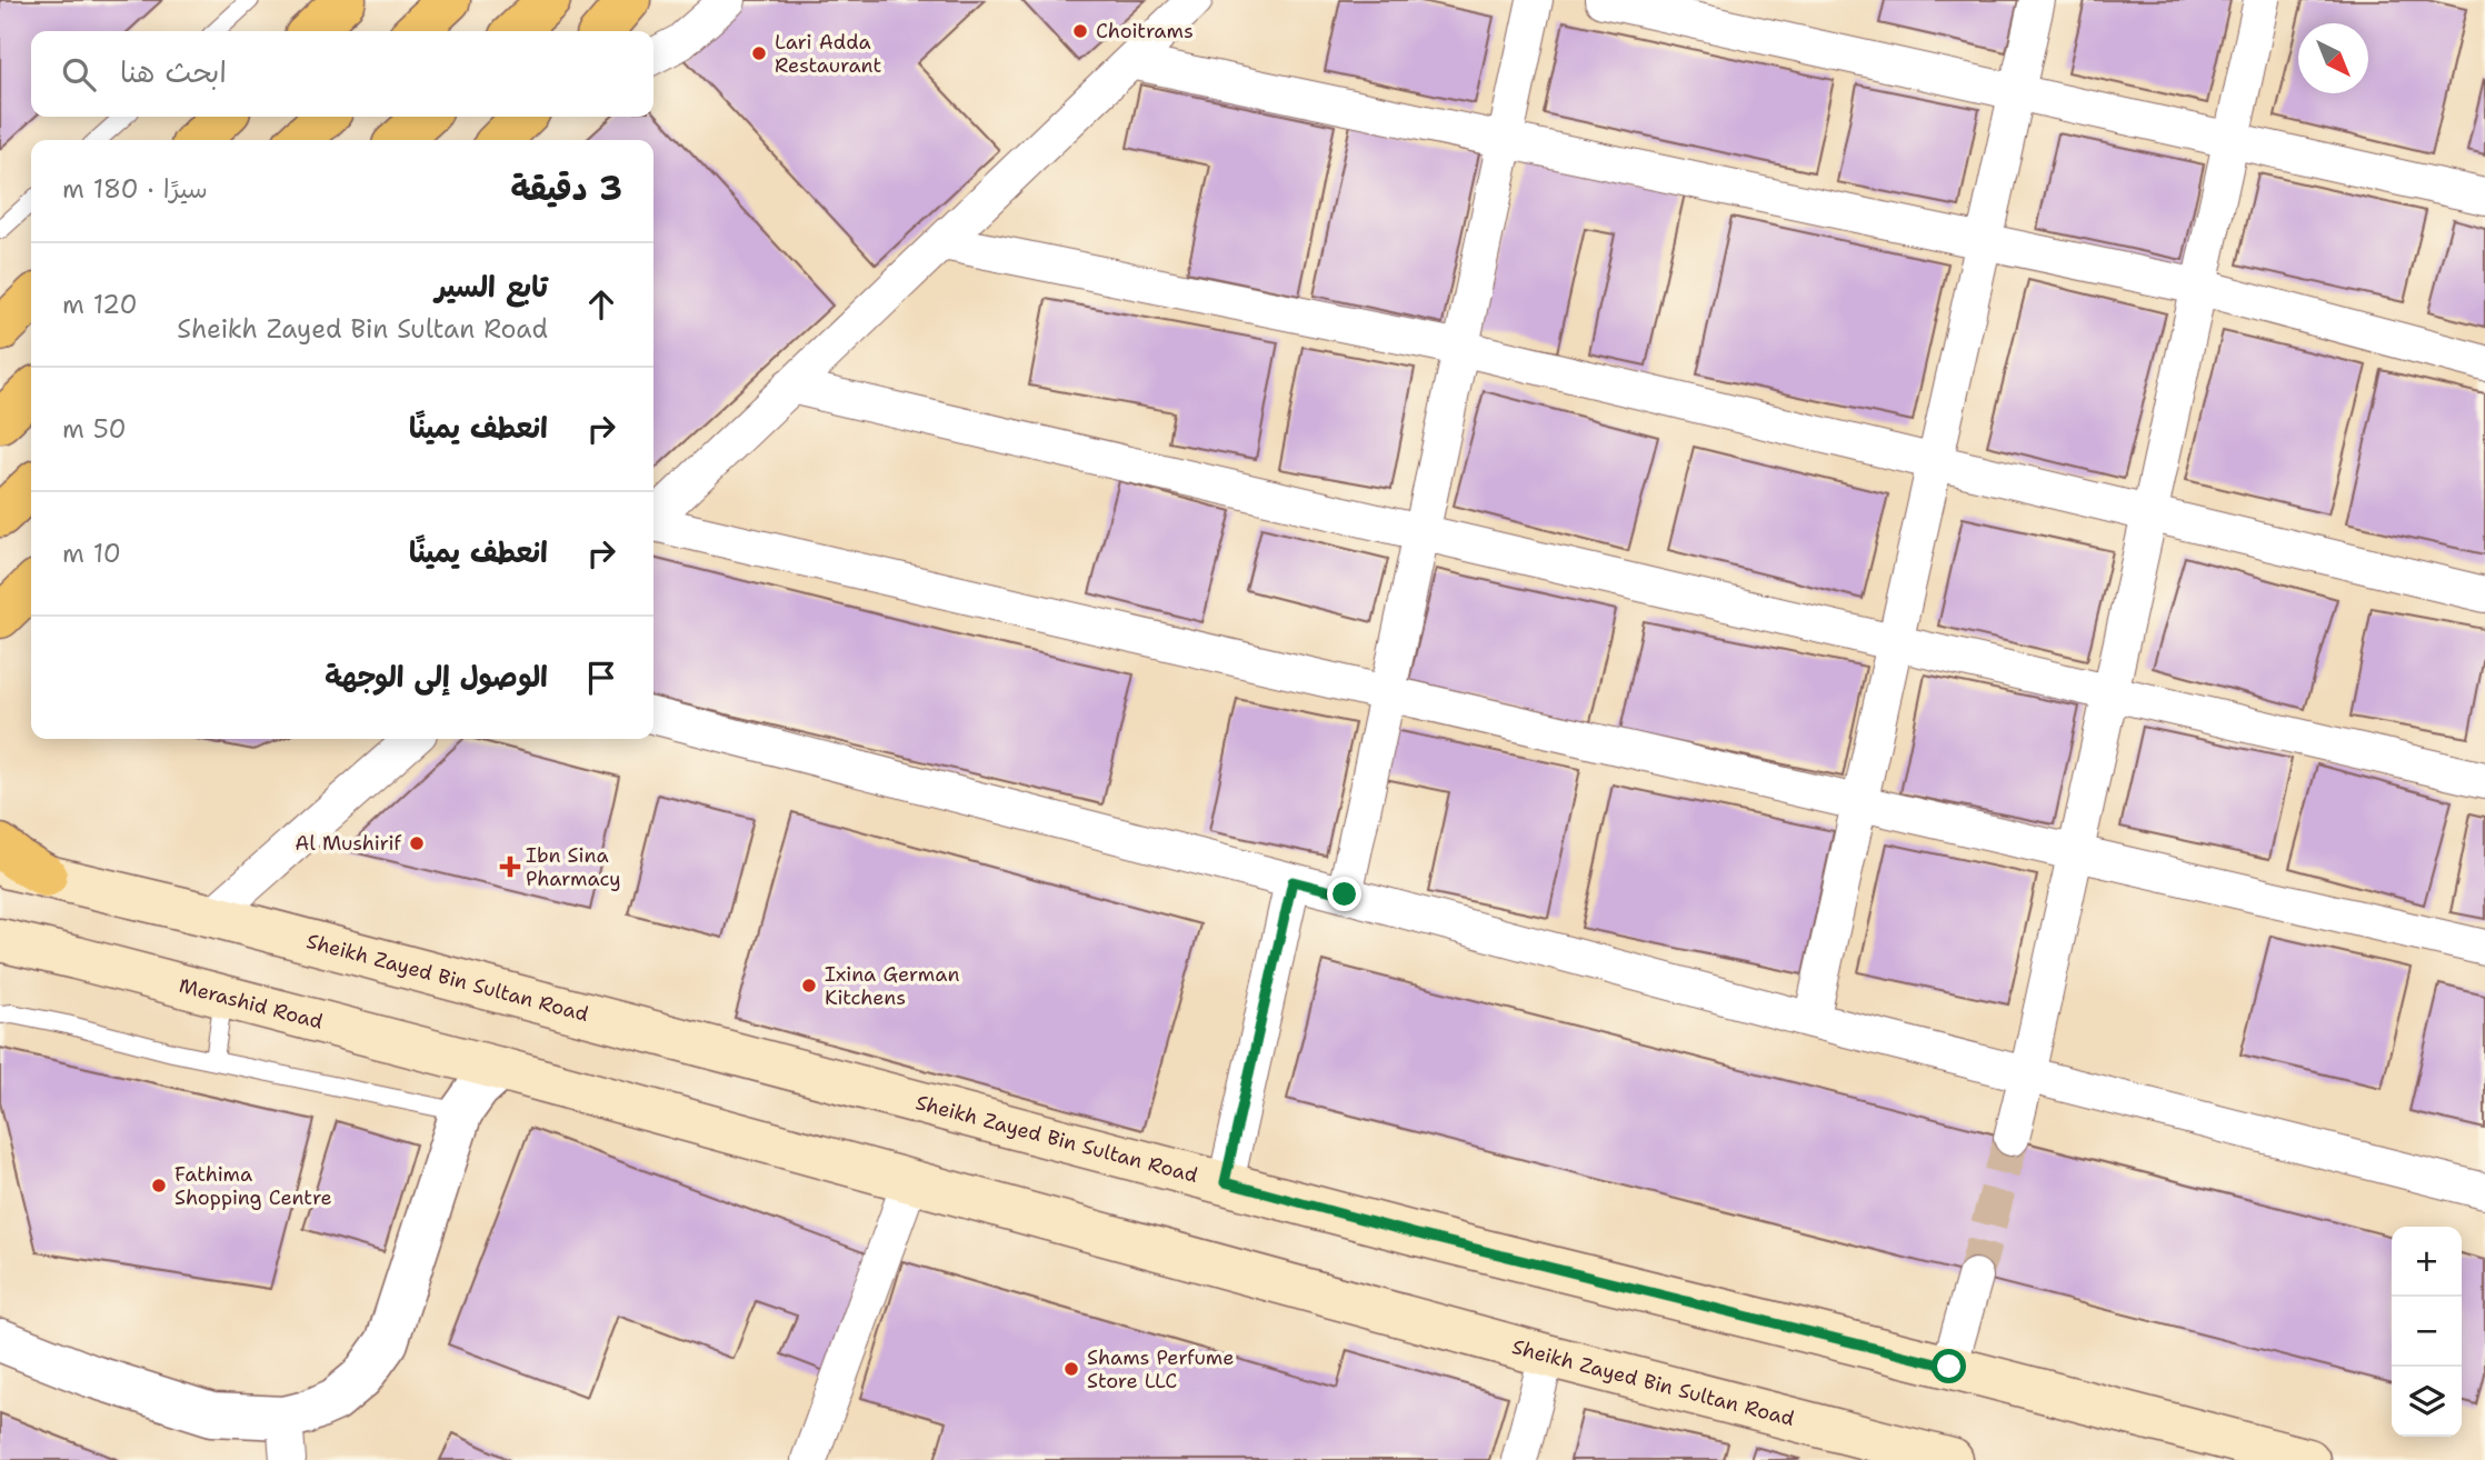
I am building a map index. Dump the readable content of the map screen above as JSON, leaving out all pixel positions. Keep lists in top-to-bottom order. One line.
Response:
{"streets":{"main road":["Sheikh Zayed Bin Sultan Road","Merashid Road"]},"crossings":[["Sheikh Zayed Bin Sultan Road","Merashid Road"]],"places":{"other":["Choitrams","Lari Adda Restaurant","Al Mushirif","Ixina German Kitchens","Fathima Shopping Centre","Shams Perfume Store LLC"],"health":["Ibn Sina Pharmacy"]},"north":"bottom right","page":{"search":"ابحث هنا","heading":["3 دقيقة","سيرًا · 180 m"],"list":[["تابع السير","Sheikh Zayed Bin Sultan Road","120 m"],["انعطف يمينًا","50 m"],["انعطف يمينًا","10 m"],"الوصول إلى الوجهة"],"map_buttons":["+","−"]}}
